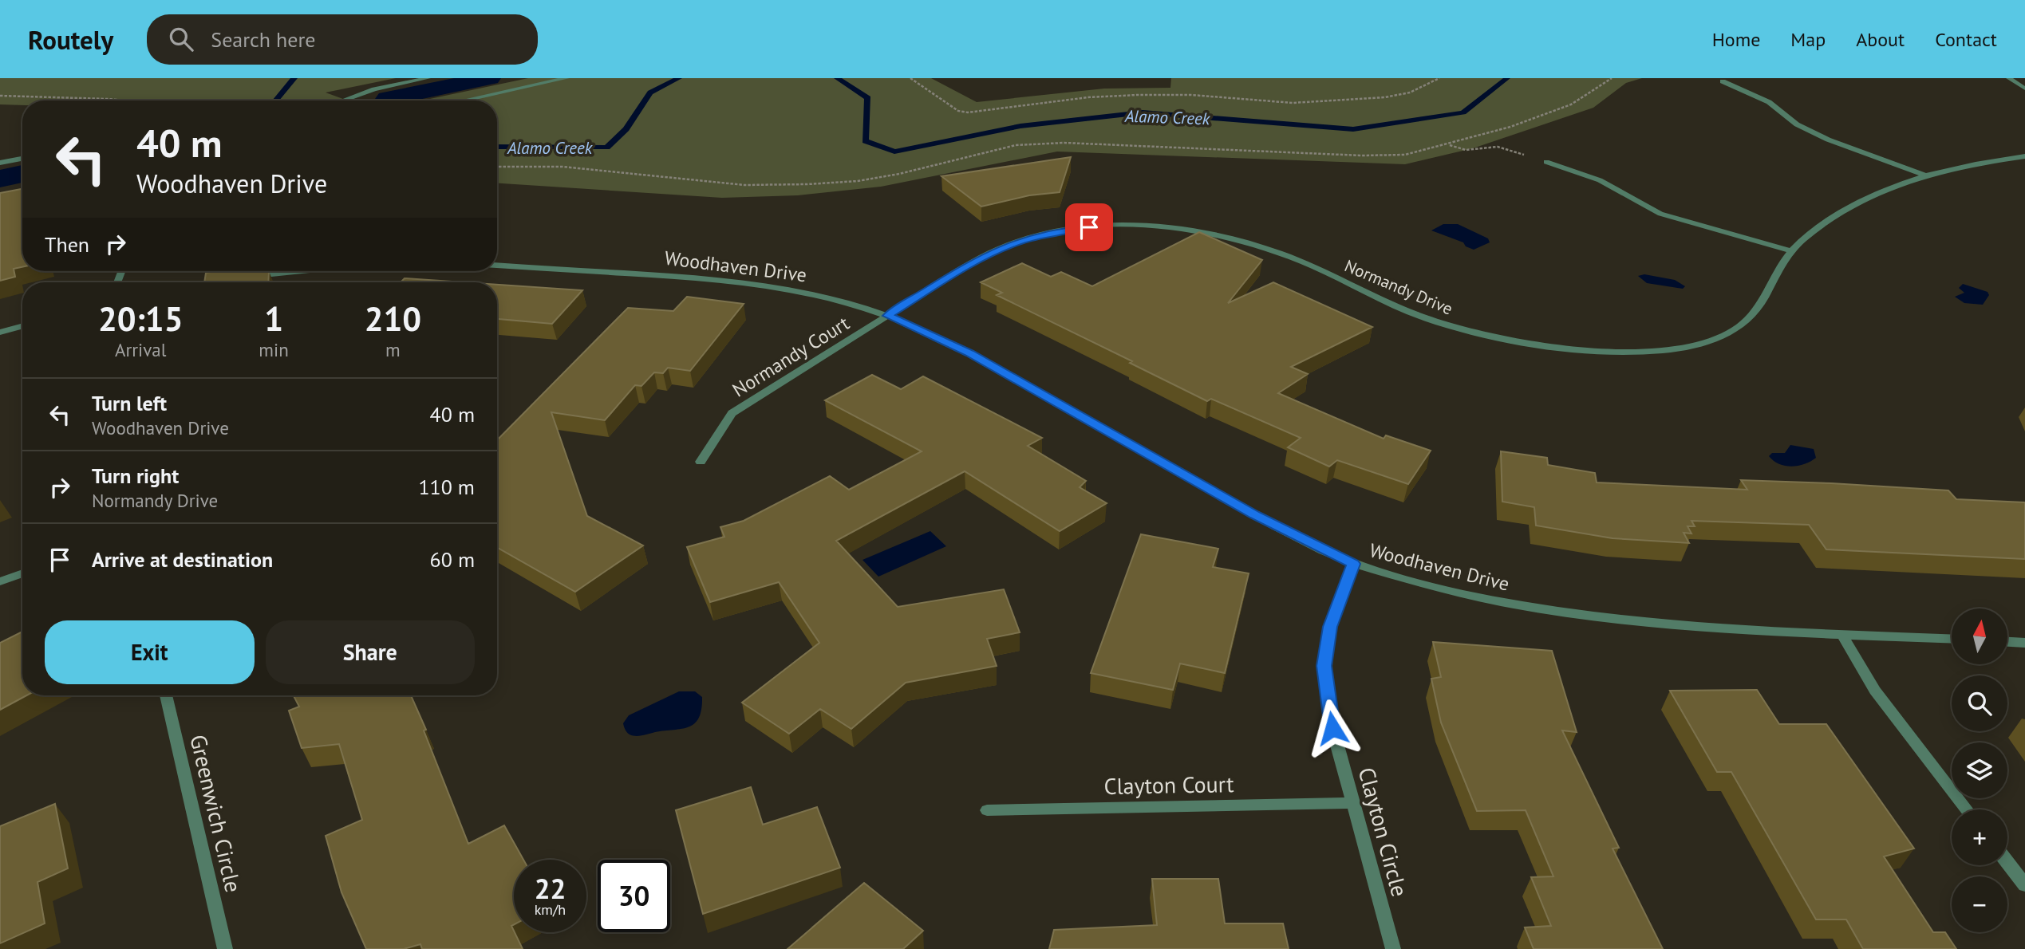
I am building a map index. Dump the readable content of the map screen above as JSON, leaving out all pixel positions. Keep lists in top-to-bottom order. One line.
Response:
{"streets":{"street":["Woodhaven Drive","Normandy Drive","Normandy Court","Clayton Court","Greenwich Circle","Clayton Circle"]},"crossings":[["Woodhaven Drive","Normandy Drive"],["Woodhaven Drive","Normandy Court"],["Woodhaven Drive","Clayton Circle"],["Normandy Drive","Normandy Court"],["Clayton Court","Clayton Circle"]],"water":["Alamo Creek"],"north":"top","page":{"header":"Routely","search":"Search here","nav":["Home","Map","About","Contact"],"turn":["40 m","Woodhaven Drive"],"then":"Then","eta":["20:15","Arrival","1","min","210","m"],"list":[{"name":"Turn left","note":"Woodhaven Drive","value":"40 m"},{"name":"Turn right","note":"Normandy Drive","value":"110 m"},{"name":"Arrive at destination","value":"60 m"}],"map_buttons":["+","−"],"buttons":["Exit","Share"],"speed":"22 km/h","limit":"30"}}
